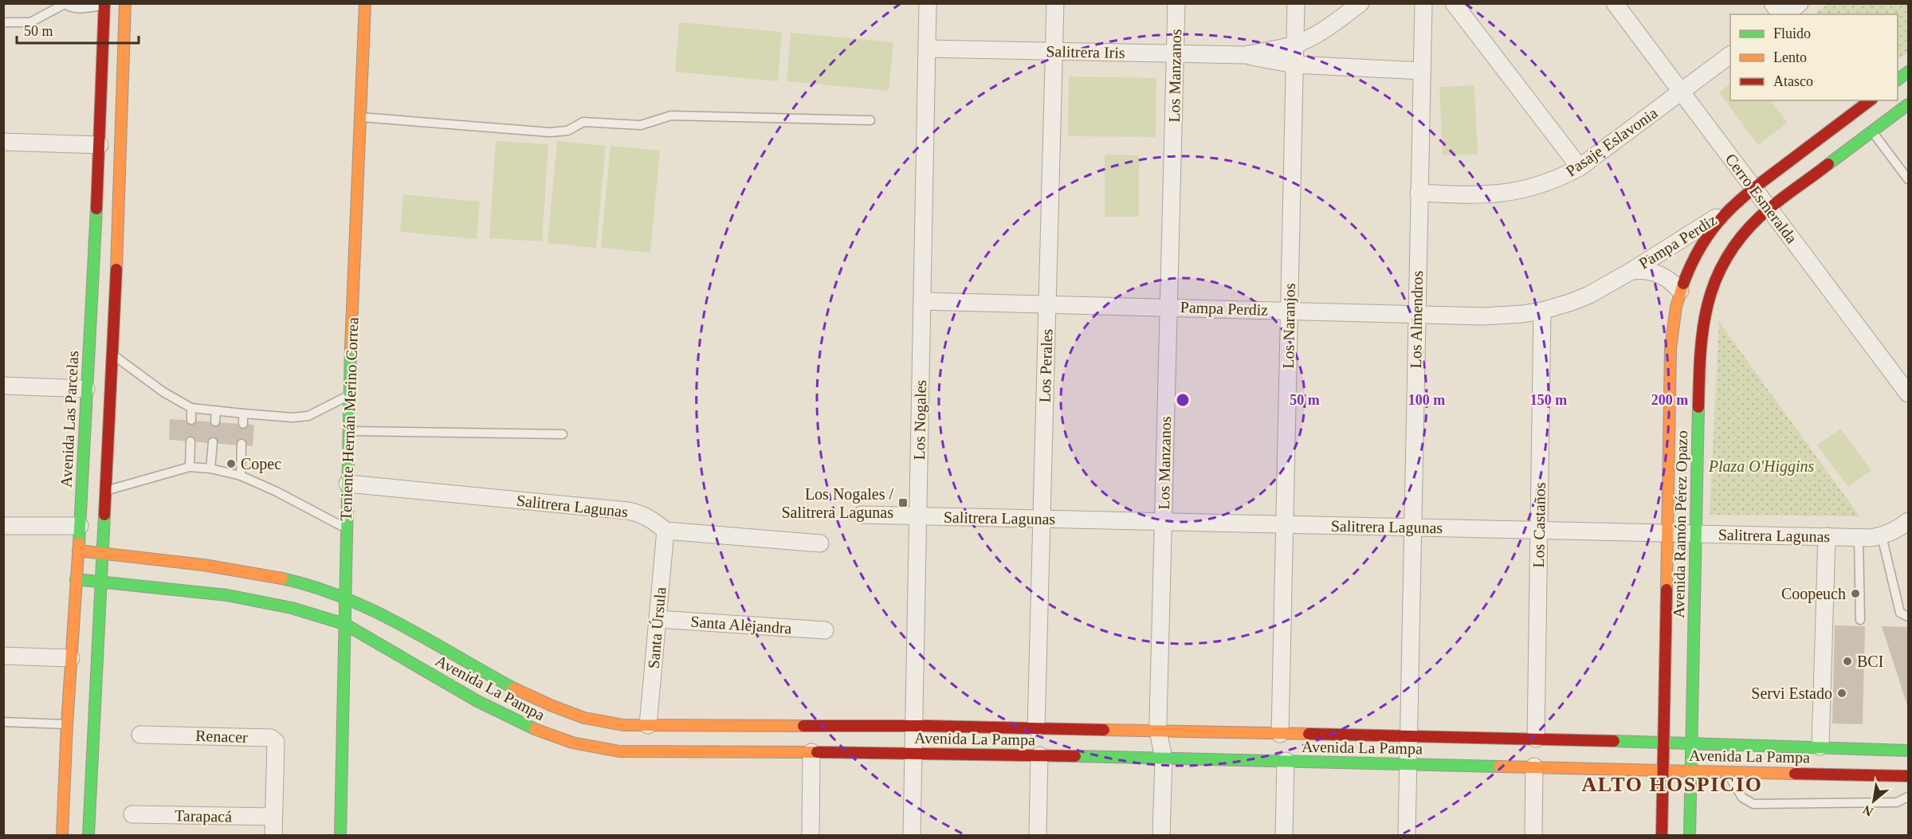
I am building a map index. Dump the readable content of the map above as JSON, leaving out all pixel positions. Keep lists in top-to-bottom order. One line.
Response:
{"streets":{"street":["Salitrera Iris","Los Manzanos","Pasaje Eslavonia","Cerro Esmeralda","Pampa Perdiz","Los Almendros","Los Naranjos","Los Perales","Avenida Las Parcelas","Teniente Hernán Merino Correa","Los Nogales","Salitrera Lagunas","Avenida Ramón Pérez Opazo","Los Castaños","Santa Alejandra","Santa Úrsula","Avenida La Pampa","Renacer","Tarapacá"]},"crossings":[["Salitrera Iris","Los Manzanos"],["Salitrera Iris","Los Almendros"],["Salitrera Iris","Los Naranjos"],["Salitrera Iris","Los Perales"],["Salitrera Iris","Los Nogales"],["Los Manzanos","Pampa Perdiz"],["Los Manzanos","Salitrera Lagunas"],["Los Manzanos","Avenida La Pampa"],["Pasaje Eslavonia","Cerro Esmeralda"],["Pasaje Eslavonia","Los Almendros"],["Cerro Esmeralda","Avenida Ramón Pérez Opazo"],["Pampa Perdiz","Los Almendros"],["Pampa Perdiz","Los Naranjos"],["Pampa Perdiz","Los Perales"],["Pampa Perdiz","Los Nogales"],["Pampa Perdiz","Avenida Ramón Pérez Opazo"],["Pampa Perdiz","Los Castaños"],["Los Almendros","Salitrera Lagunas"],["Los Almendros","Avenida La Pampa"],["Los Naranjos","Salitrera Lagunas"],["Los Naranjos","Avenida La Pampa"],["Los Perales","Salitrera Lagunas"],["Los Perales","Avenida La Pampa"],["Avenida Las Parcelas","Avenida La Pampa"],["Teniente Hernán Merino Correa","Salitrera Lagunas"],["Teniente Hernán Merino Correa","Avenida La Pampa"],["Los Nogales","Salitrera Lagunas"],["Los Nogales","Avenida La Pampa"],["Salitrera Lagunas","Avenida Ramón Pérez Opazo"],["Salitrera Lagunas","Los Castaños"],["Salitrera Lagunas","Santa Úrsula"],["Avenida Ramón Pérez Opazo","Avenida La Pampa"],["Los Castaños","Avenida La Pampa"],["Santa Alejandra","Santa Úrsula"],["Santa Úrsula","Avenida La Pampa"],["Renacer","Tarapacá"]],"districts":["ALTO HOSPICIO"],"parks":["Plaza O'Higgins"],"places":{"other":["Copec","Coopeuch","BCI","Servi Estado"],"transit":["Los Nogales / Salitrera Lagunas"]},"legend":["Fluido","Lento","Atasco"],"scale_bar":"50 m","north":"bottom left","rings":["50 m","100 m","150 m","200 m"]}
